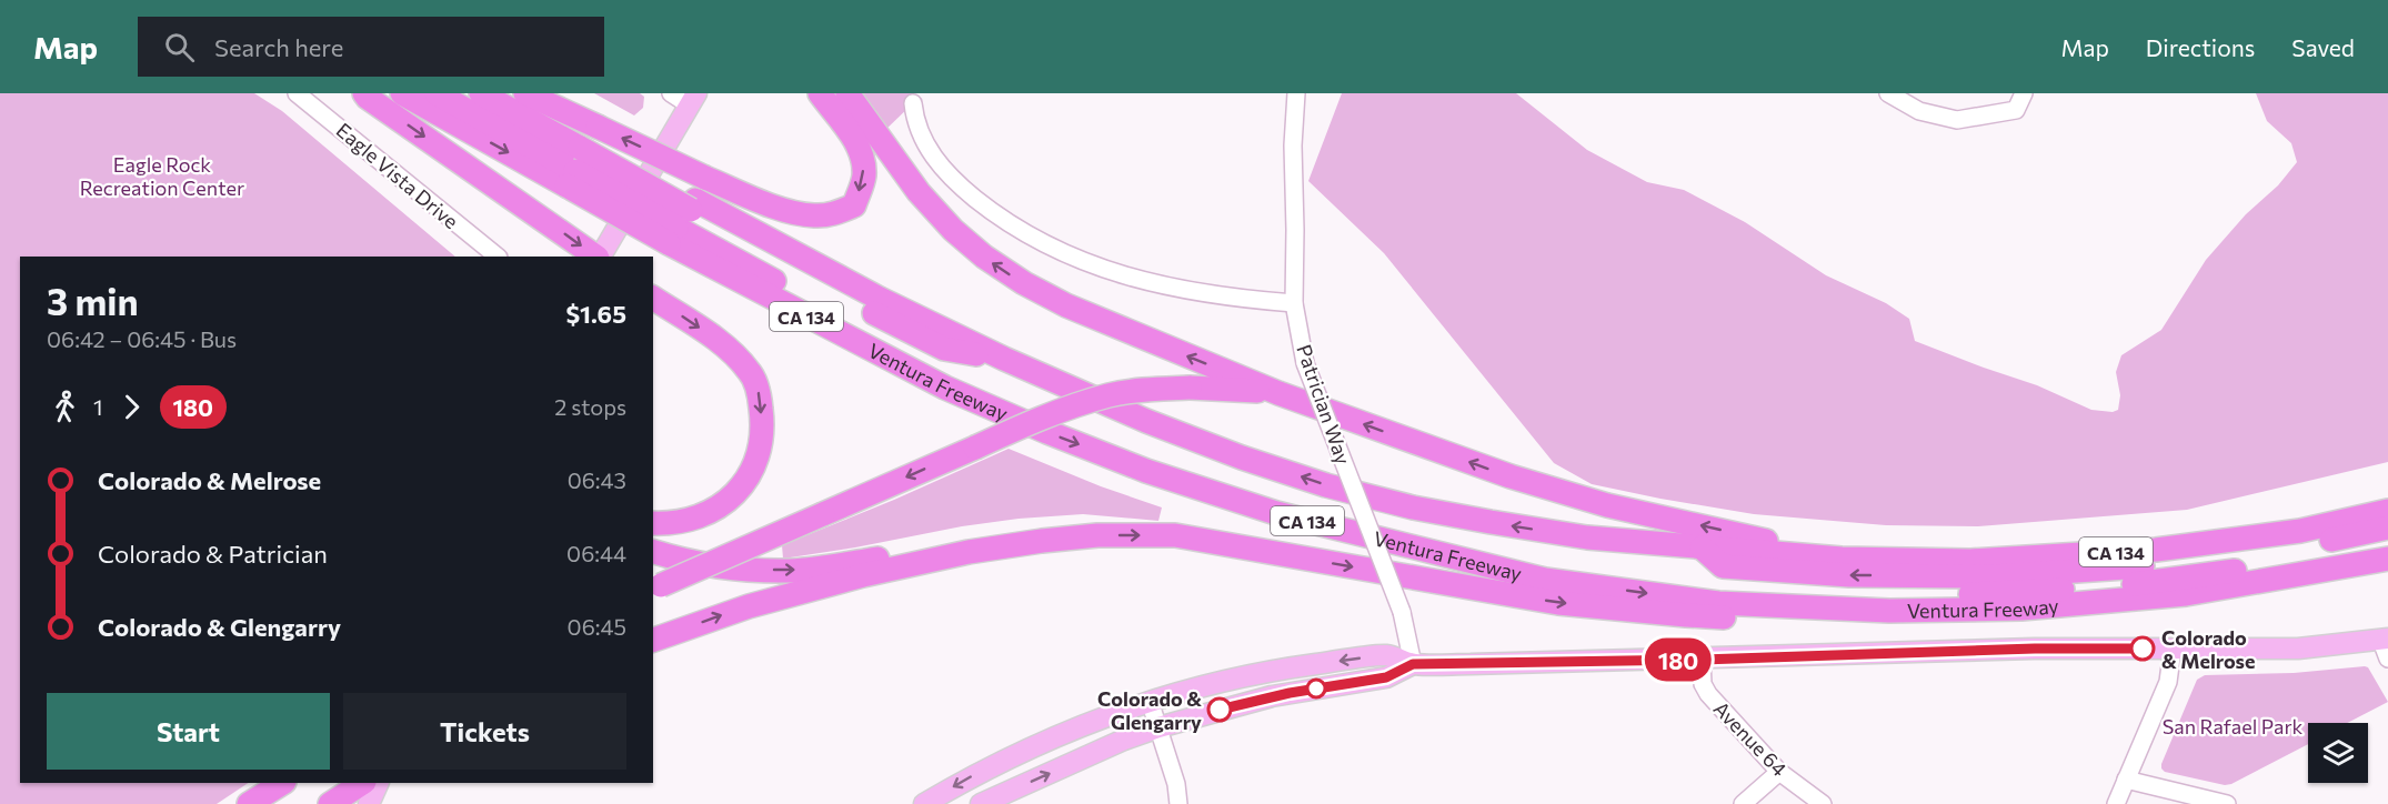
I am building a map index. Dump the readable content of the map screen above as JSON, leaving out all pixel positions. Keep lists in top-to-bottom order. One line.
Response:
{"streets":{"highway":["CA 134","Ventura Freeway"],"street":["Eagle Vista Drive","Patrician Way","Avenue 64"]},"parks":["Eagle Rock Recreation Center","San Rafael Park"],"places":["Colorado & Melrose","Colorado & Glengarry"],"lines":["bus line 180"],"page":{"header":"Map","search":"Search here","nav":["Map","Directions","Saved"],"on_map":"180","heading":["3 min","06:42 – 06:45 · Bus","$1.65"],"legs":["1","180","2 stops"],"list":[{"name":"Colorado & Melrose","value":"06:43"},{"name":"Colorado & Patrician","value":"06:44"},{"name":"Colorado & Glengarry","value":"06:45"}],"buttons":["Start","Tickets"]}}
